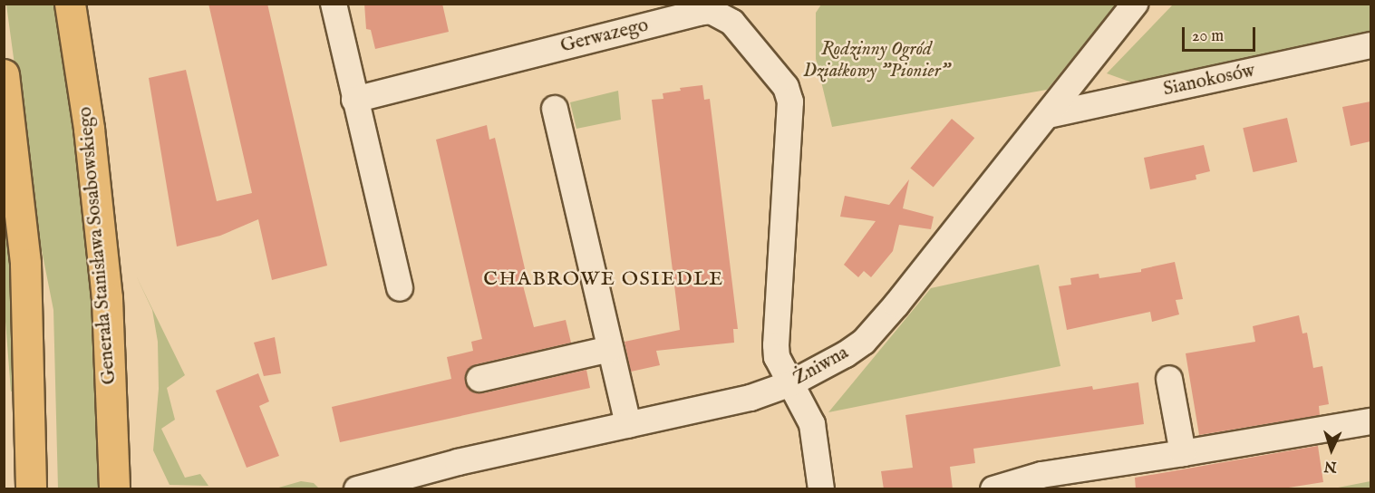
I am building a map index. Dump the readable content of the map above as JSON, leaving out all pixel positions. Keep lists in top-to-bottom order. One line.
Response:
{"streets":{"main road":["Generała Stanisława Sosabowskiego"],"street":["Gerwazego","Sianokosów","Żniwna"]},"crossings":[["Gerwazego","Żniwna"],["Sianokosów","Żniwna"]],"districts":["CHABROWE OSIEDLE"],"parks":["Rodzinny Ogród Działkowy \"Pionier\""],"scale_bar":"20 m","north":"bottom"}
